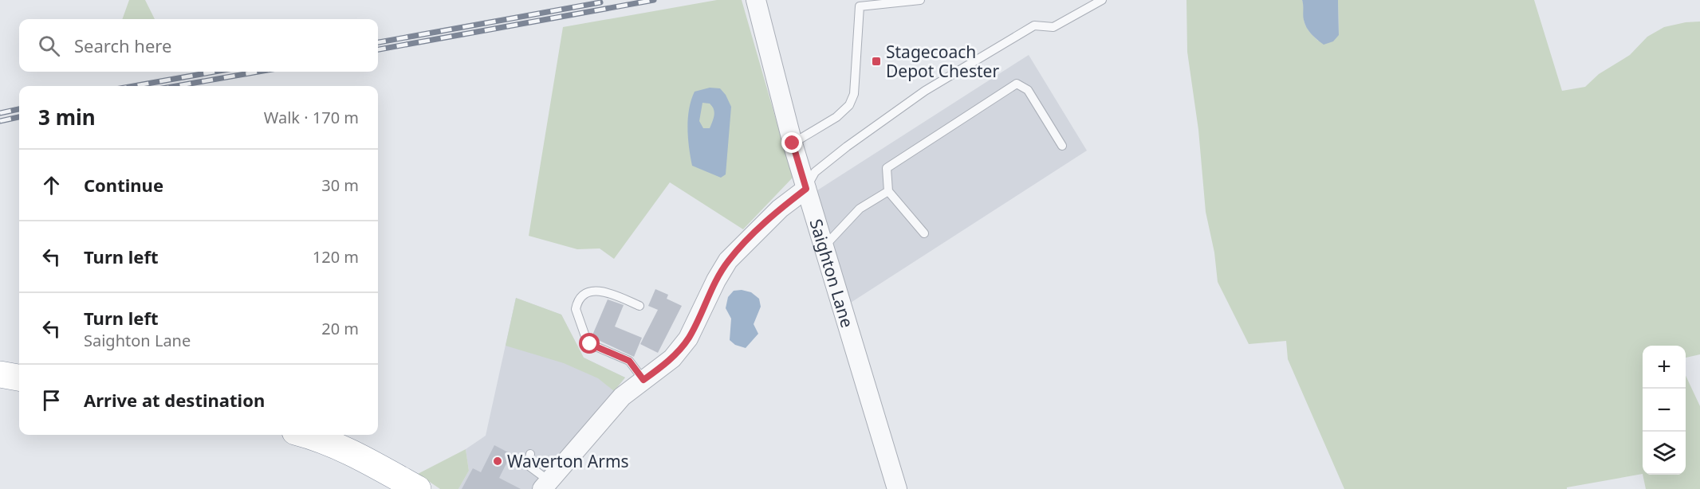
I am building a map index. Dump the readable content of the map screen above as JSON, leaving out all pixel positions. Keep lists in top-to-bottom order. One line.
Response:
{"streets":{"street":["Saighton Lane"]},"places":{"transit":["Stagecoach Depot Chester"],"other":["Waverton Arms"]},"page":{"search":"Search here","heading":["3 min","Walk · 170 m"],"list":[["Continue","30 m"],["Turn left","120 m"],["Turn left","Saighton Lane","20 m"],"Arrive at destination"],"map_buttons":["+","−"]}}
